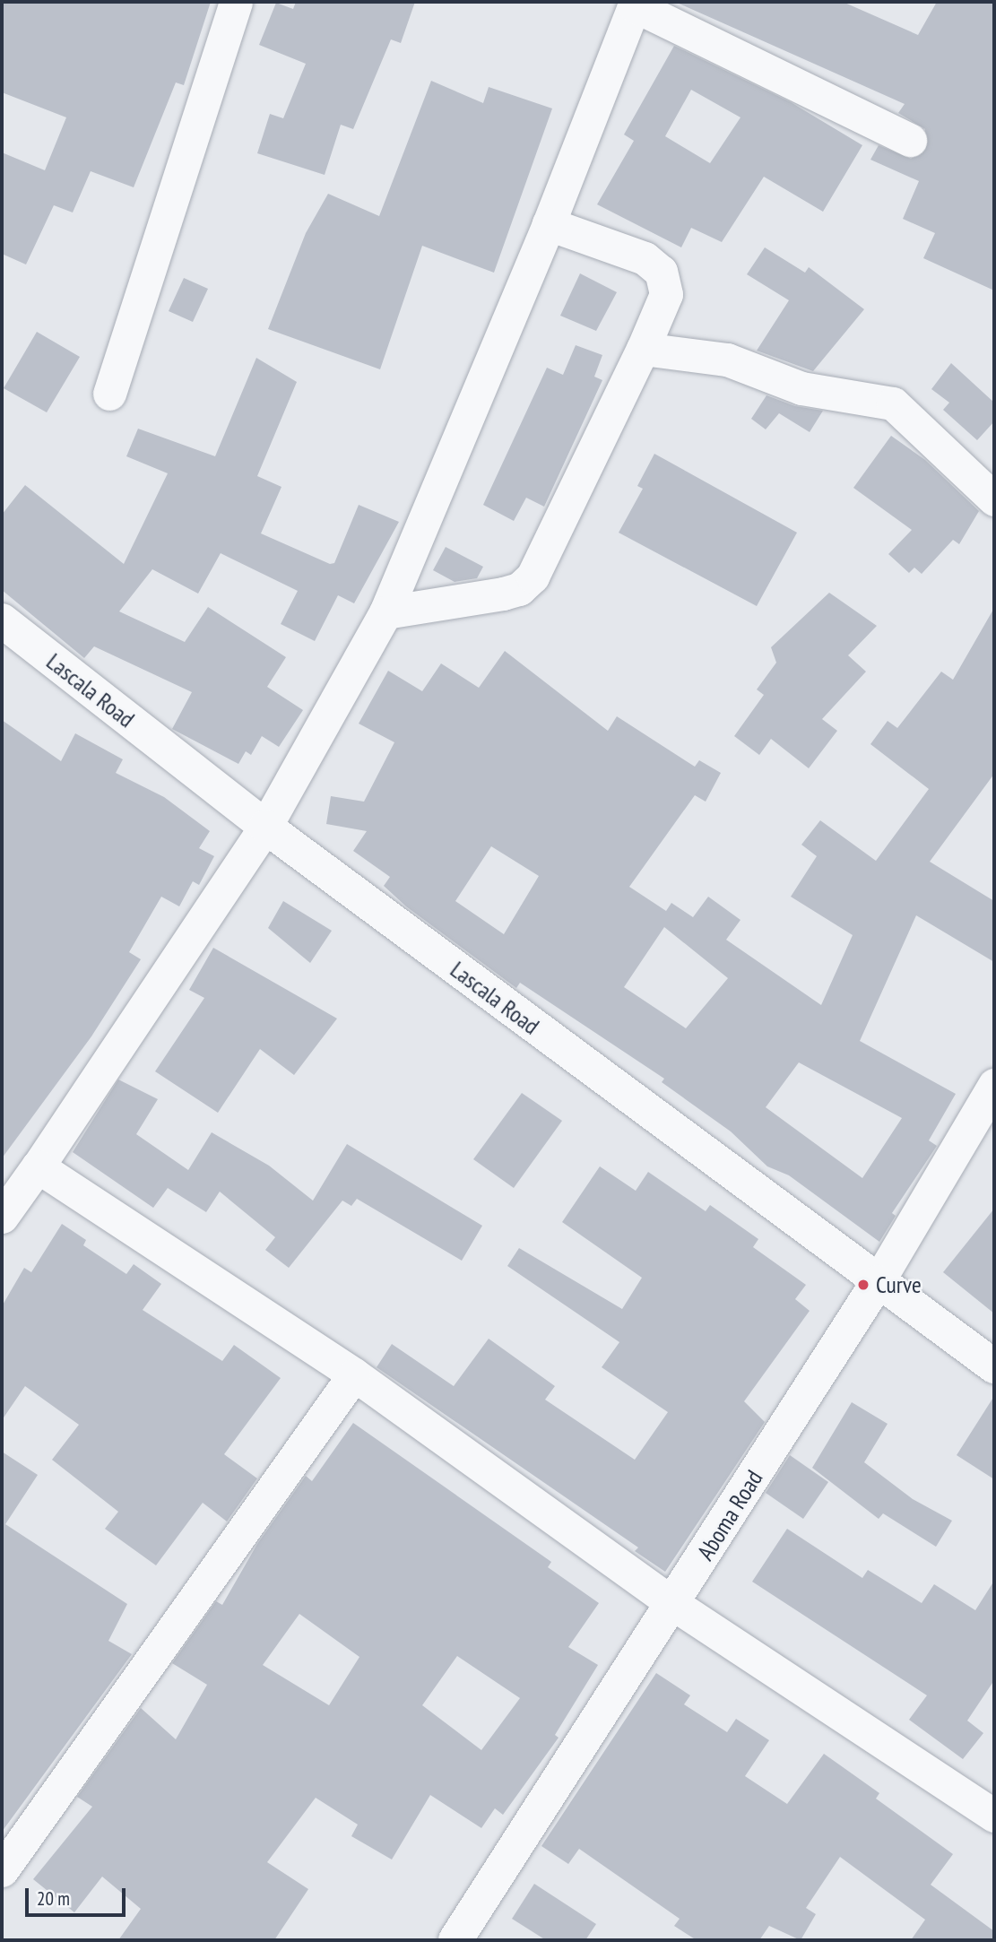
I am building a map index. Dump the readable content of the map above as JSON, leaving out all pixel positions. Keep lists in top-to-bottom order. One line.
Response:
{"streets":{"street":["Lascala Road","Aboma Road"]},"crossings":[["Lascala Road","Aboma Road"]],"places":["Curve"],"scale_bar":"20 m"}
